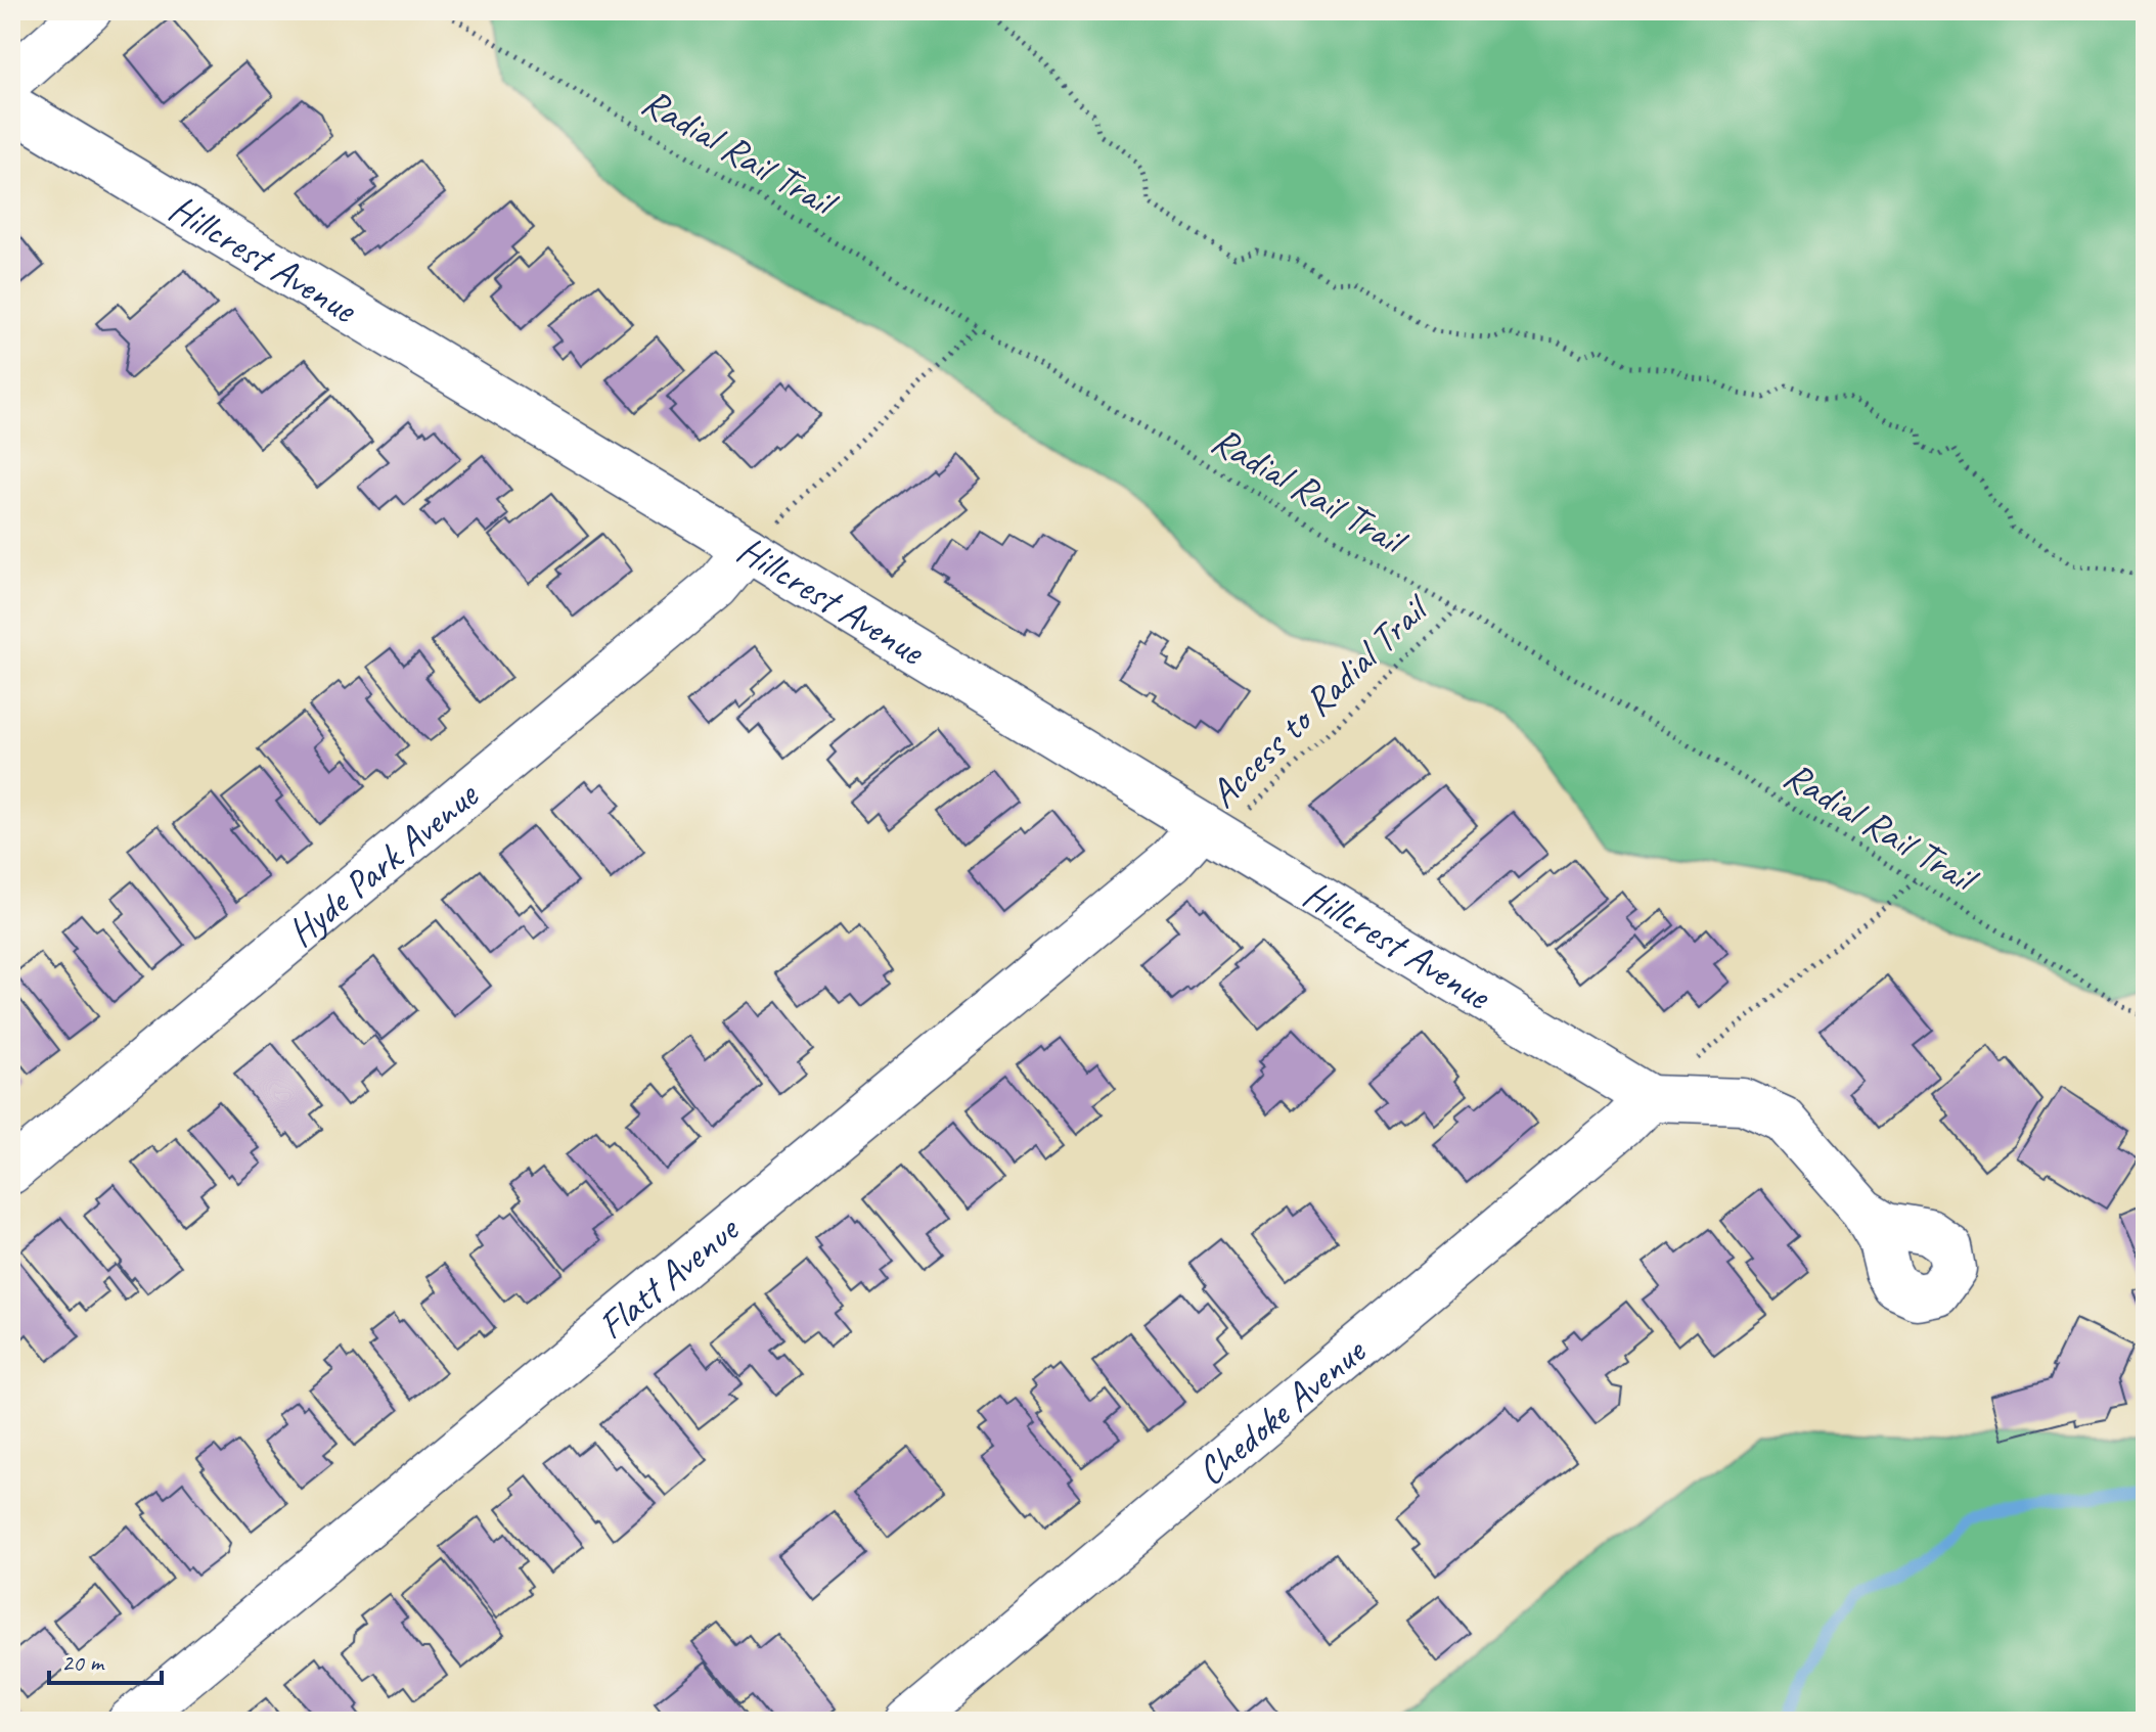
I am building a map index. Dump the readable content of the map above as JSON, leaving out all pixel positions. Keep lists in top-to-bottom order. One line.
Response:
{"streets":{"street":["Hillcrest Avenue","Hyde Park Avenue","Flatt Avenue","Chedoke Avenue"],"path":["Radial Rail Trail","Access to Radial Trail"]},"crossings":[["Radial Rail Trail","Access to Radial Trail"],["Hillcrest Avenue","Access to Radial Trail"],["Hillcrest Avenue","Hyde Park Avenue"],["Hillcrest Avenue","Flatt Avenue"],["Hillcrest Avenue","Chedoke Avenue"],["Access to Radial Trail","Flatt Avenue"]],"scale_bar":"20 m"}
